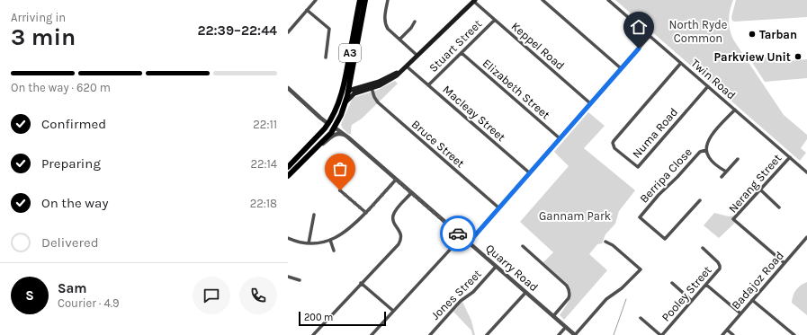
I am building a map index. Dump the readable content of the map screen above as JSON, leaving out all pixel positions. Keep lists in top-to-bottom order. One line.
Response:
{"streets":{"highway":["A3","Quarry Road"],"street":["Stuart Street","Keppel Road","Twin Road","Elizabeth Street","Macleay Street","Numa Road","Bruce Street","Berripa Close","Nerang Street","Badajoz Road","Pooley Street","Jones Street"]},"crossings":[["Stuart Street","Keppel Road"],["Stuart Street","Elizabeth Street"],["Stuart Street","Macleay Street"],["A3","Quarry Road"],["Twin Road","Numa Road"],["Twin Road","Nerang Street"],["Nerang Street","Badajoz Road"],["Quarry Road","Jones Street"]],"parks":["North Ryde Common","Gannam Park"],"places":["Tarban","Parkview Unit"],"scale_bar":"200 m","page":{"heading":["3 min","Arriving in","22:39–22:44"],"panel":["Sam","Courier · 4.9"],"bar":"On the way · 620 m","list":[["Confirmed","22:11"],["Preparing","22:14"],["On the way","22:18"],"Delivered"],"round":"S","scale":"200 m"}}
